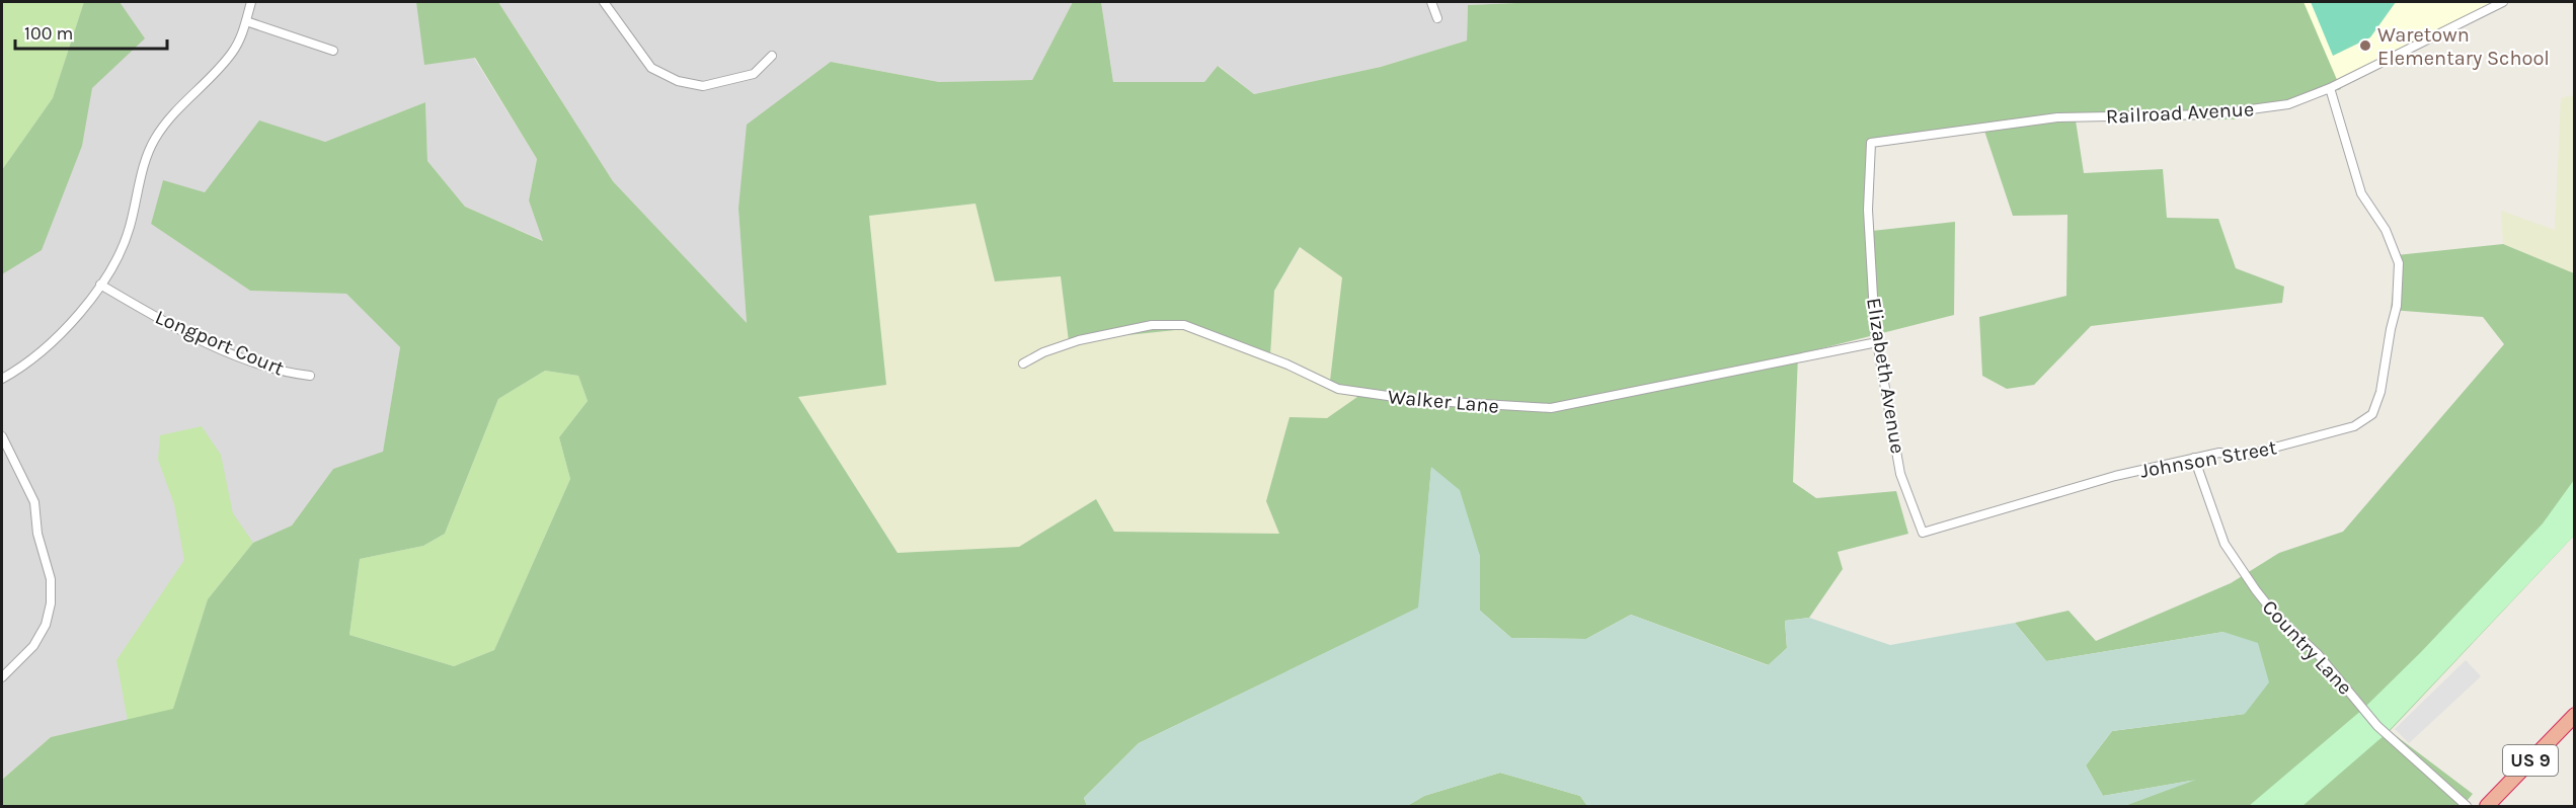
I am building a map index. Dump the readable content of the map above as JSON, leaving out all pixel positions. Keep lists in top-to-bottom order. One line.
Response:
{"streets":{"highway":["US 9"],"street":["Railroad Avenue","Longport Court","Elizabeth Avenue","Walker Lane","Johnson Street","Country Lane"]},"crossings":[["Railroad Avenue","Elizabeth Avenue"],["Railroad Avenue","Johnson Street"],["Elizabeth Avenue","Walker Lane"],["Elizabeth Avenue","Johnson Street"],["Johnson Street","Country Lane"]],"places":["Waretown Elementary School"],"scale_bar":"100 m"}
